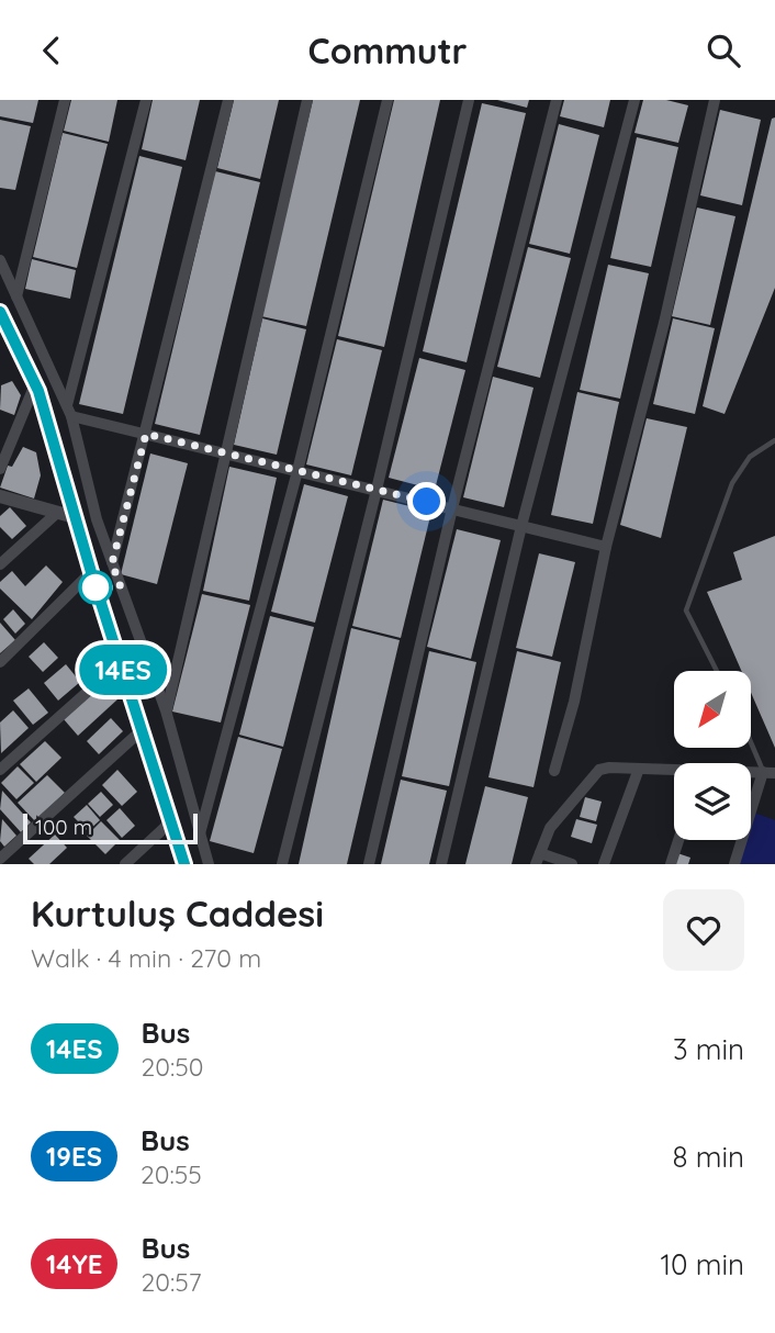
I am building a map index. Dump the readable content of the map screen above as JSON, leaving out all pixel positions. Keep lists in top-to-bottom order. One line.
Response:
{"lines":["bus line 14ES"],"scale_bar":"100 m","north":"bottom left","page":{"header":"Commutr","on_map":"14ES","scale":"100 m","heading":["Kurtuluş Caddesi","Walk · 4 min · 270 m"],"list":[{"mark":"14ES","name":"Bus","note":"20:50","value":"3 min"},{"mark":"19ES","name":"Bus","note":"20:55","value":"8 min"},{"mark":"14YE","name":"Bus","note":"20:57","value":"10 min"}]}}
